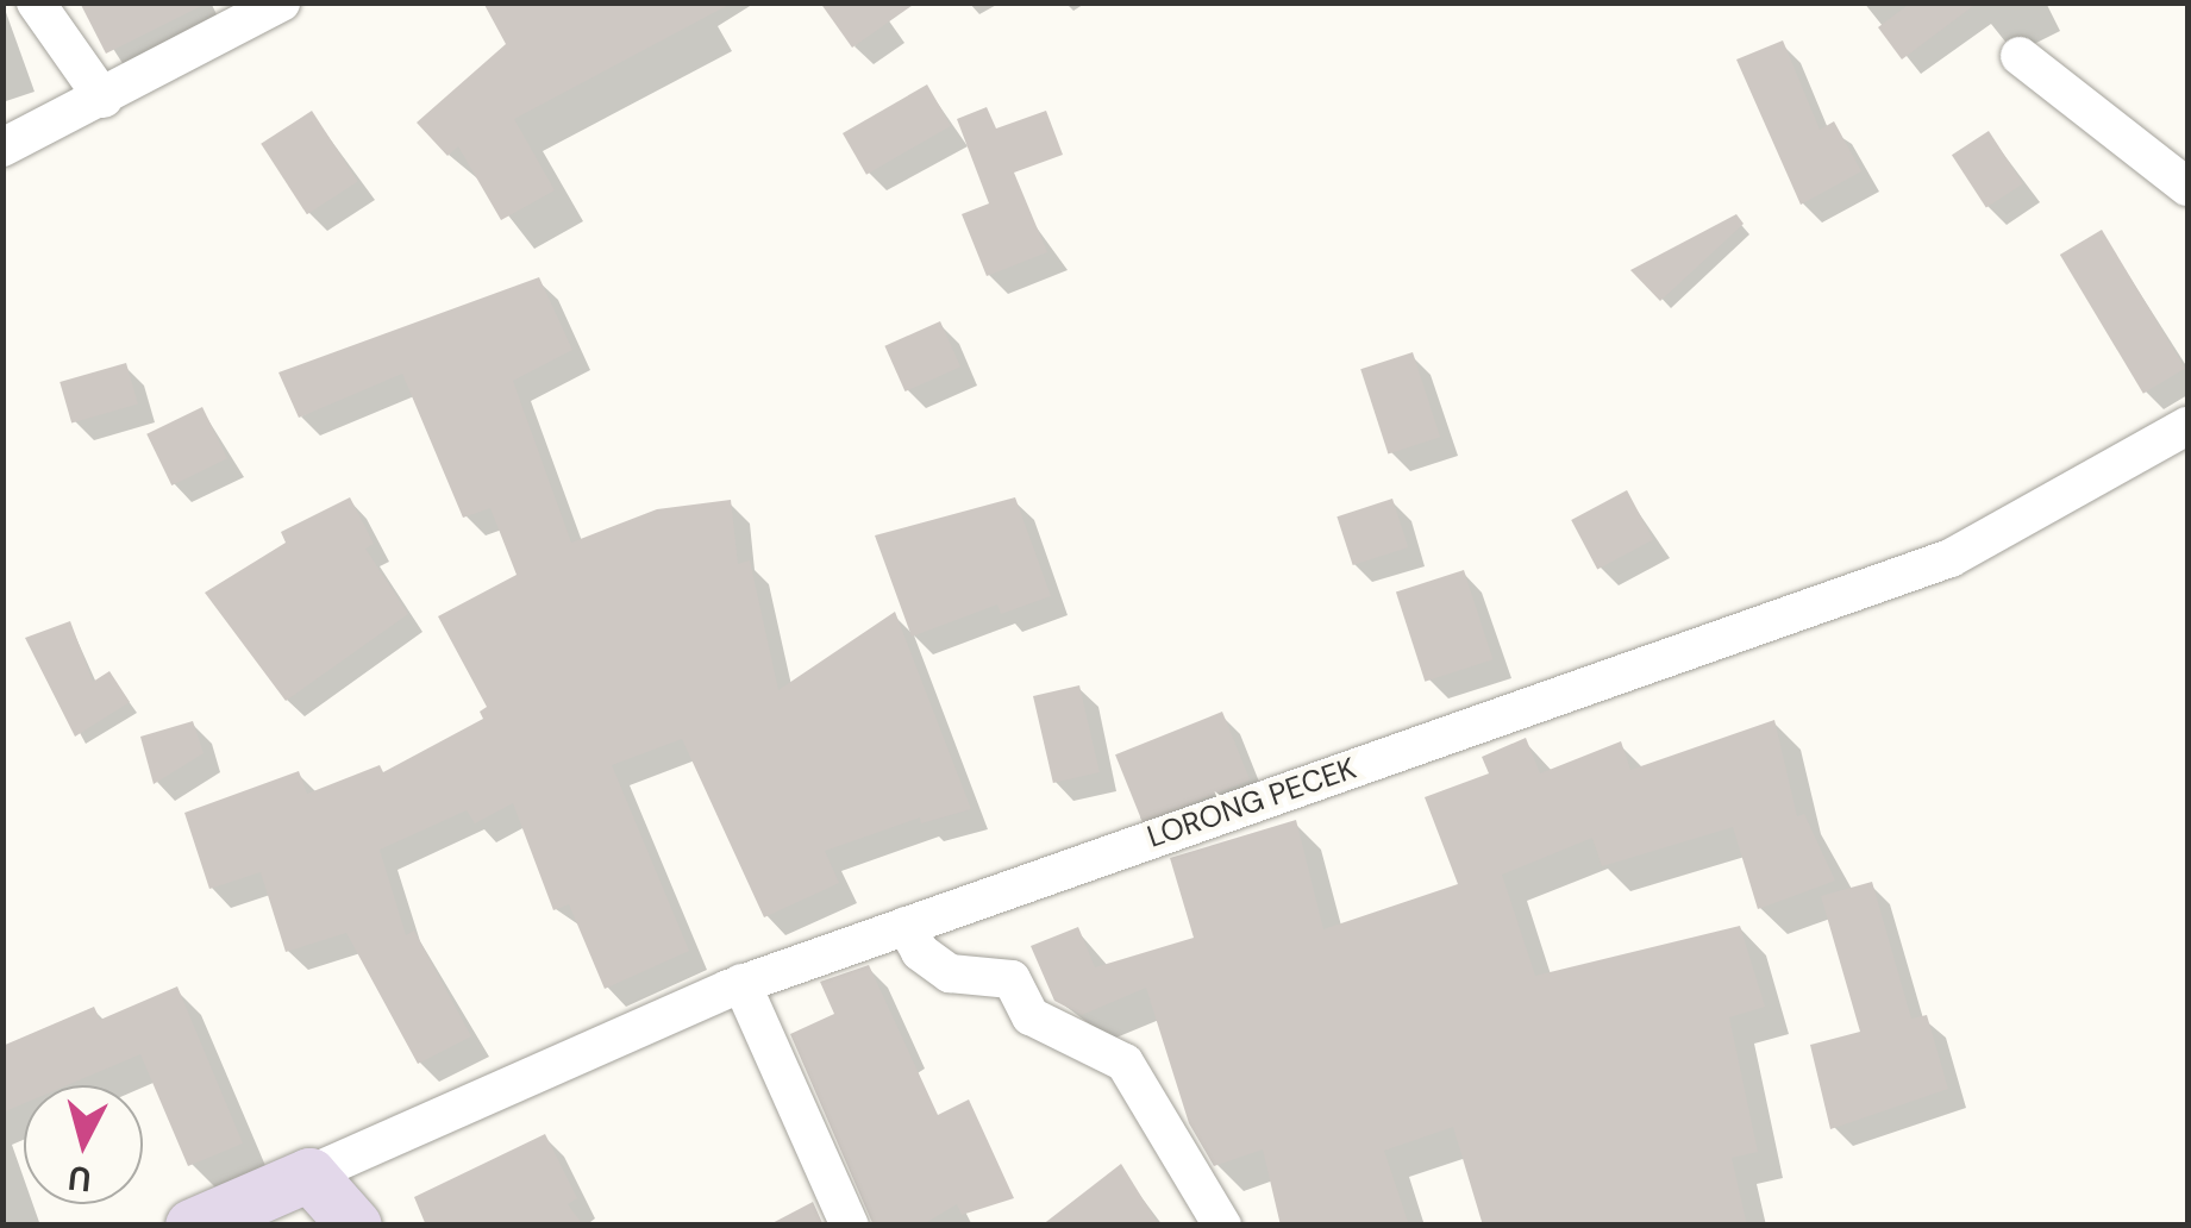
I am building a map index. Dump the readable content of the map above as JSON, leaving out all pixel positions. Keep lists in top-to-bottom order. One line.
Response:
{"streets":{"street":["LORONG PECEK"]},"north":"bottom"}
